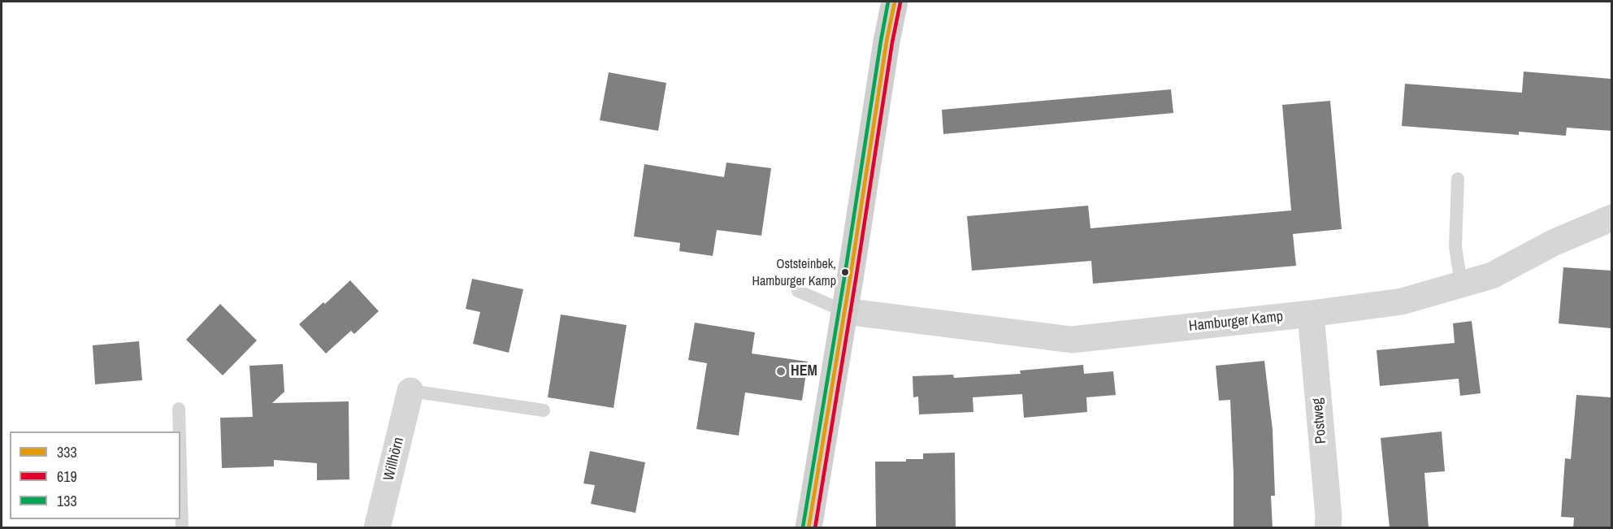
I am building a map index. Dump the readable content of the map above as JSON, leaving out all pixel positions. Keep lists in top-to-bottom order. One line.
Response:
{"streets":{"street":["Hamburger Kamp","Postweg","Willhörn"]},"crossings":[["Hamburger Kamp","Postweg"]],"places":["Oststeinbek, Hamburger Kamp","HEM"],"lines":["transit line 333","transit line 133","transit line 619"],"legend":["333","619","133"]}
